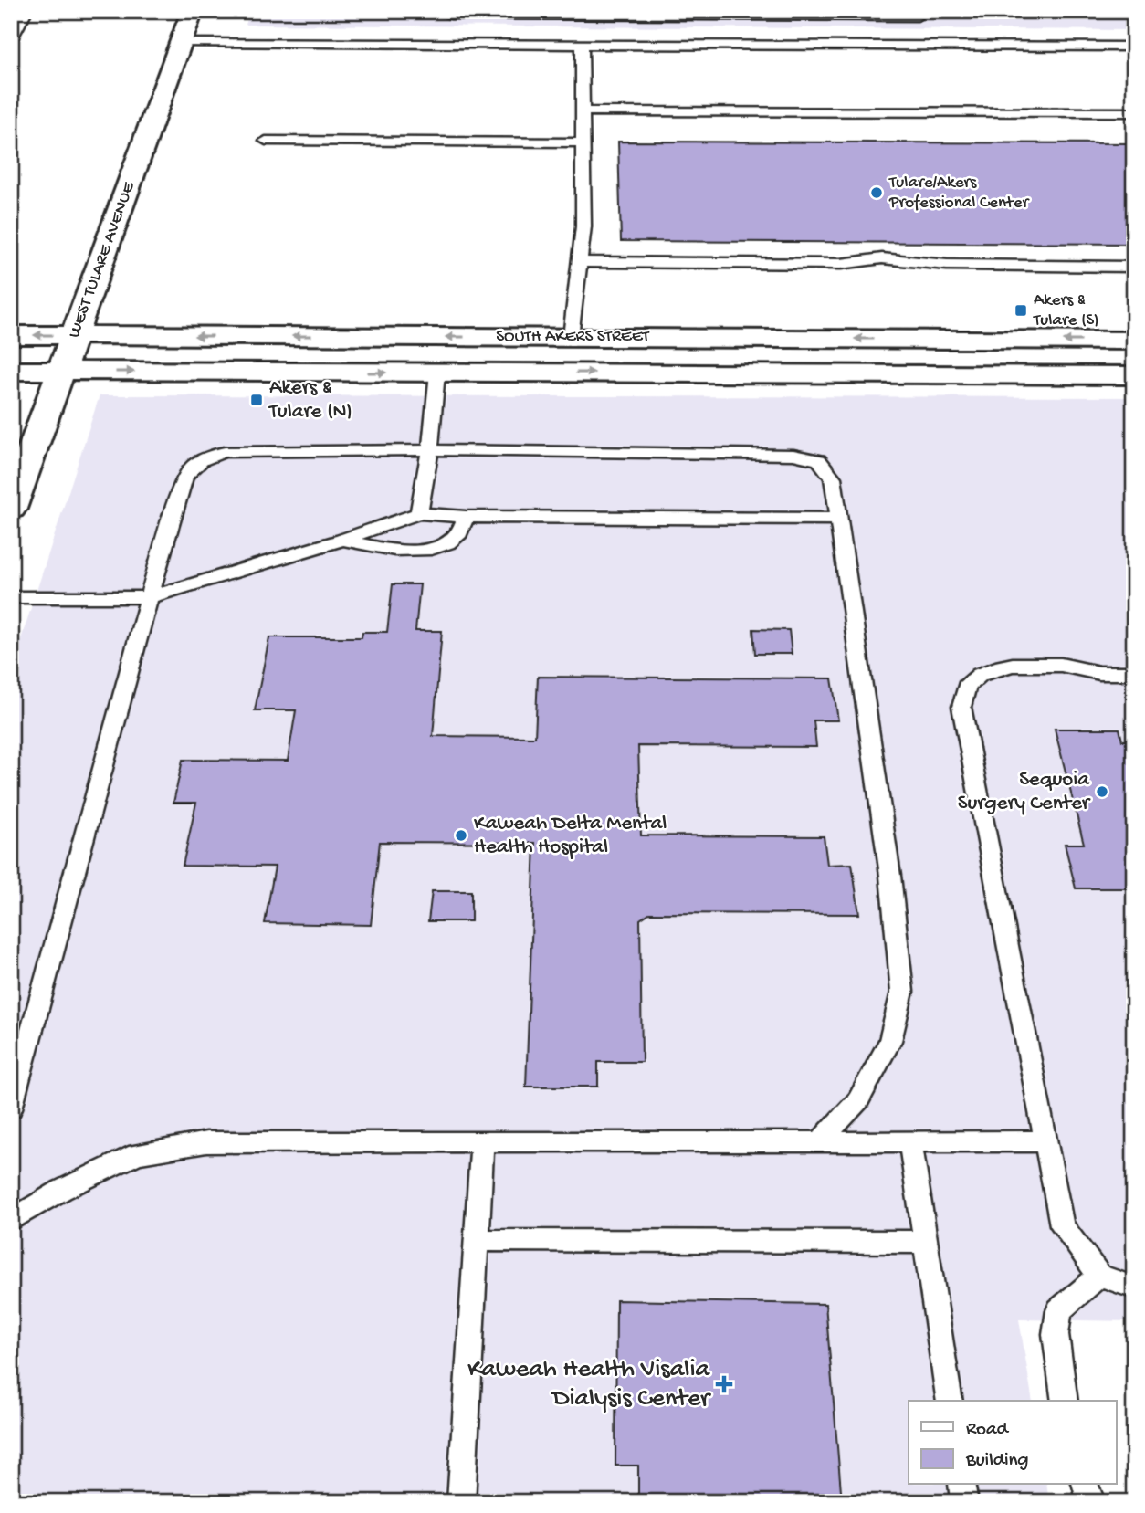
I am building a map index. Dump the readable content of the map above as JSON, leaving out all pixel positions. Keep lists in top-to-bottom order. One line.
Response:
{"streets":{"main road":["WEST TULARE AVENUE","SOUTH AKERS STREET"]},"crossings":[["WEST TULARE AVENUE","SOUTH AKERS STREET"]],"places":{"other":["Tulare/Akers Professional Center","Sequoia Surgery Center","Kaweah Delta Mental Health Hospital"],"transit":["Akers & Tulare (S)","Akers & Tulare (N)"],"health":["Kaweah Health Visalia Dialysis Center"]},"legend":["Road","Building"]}
